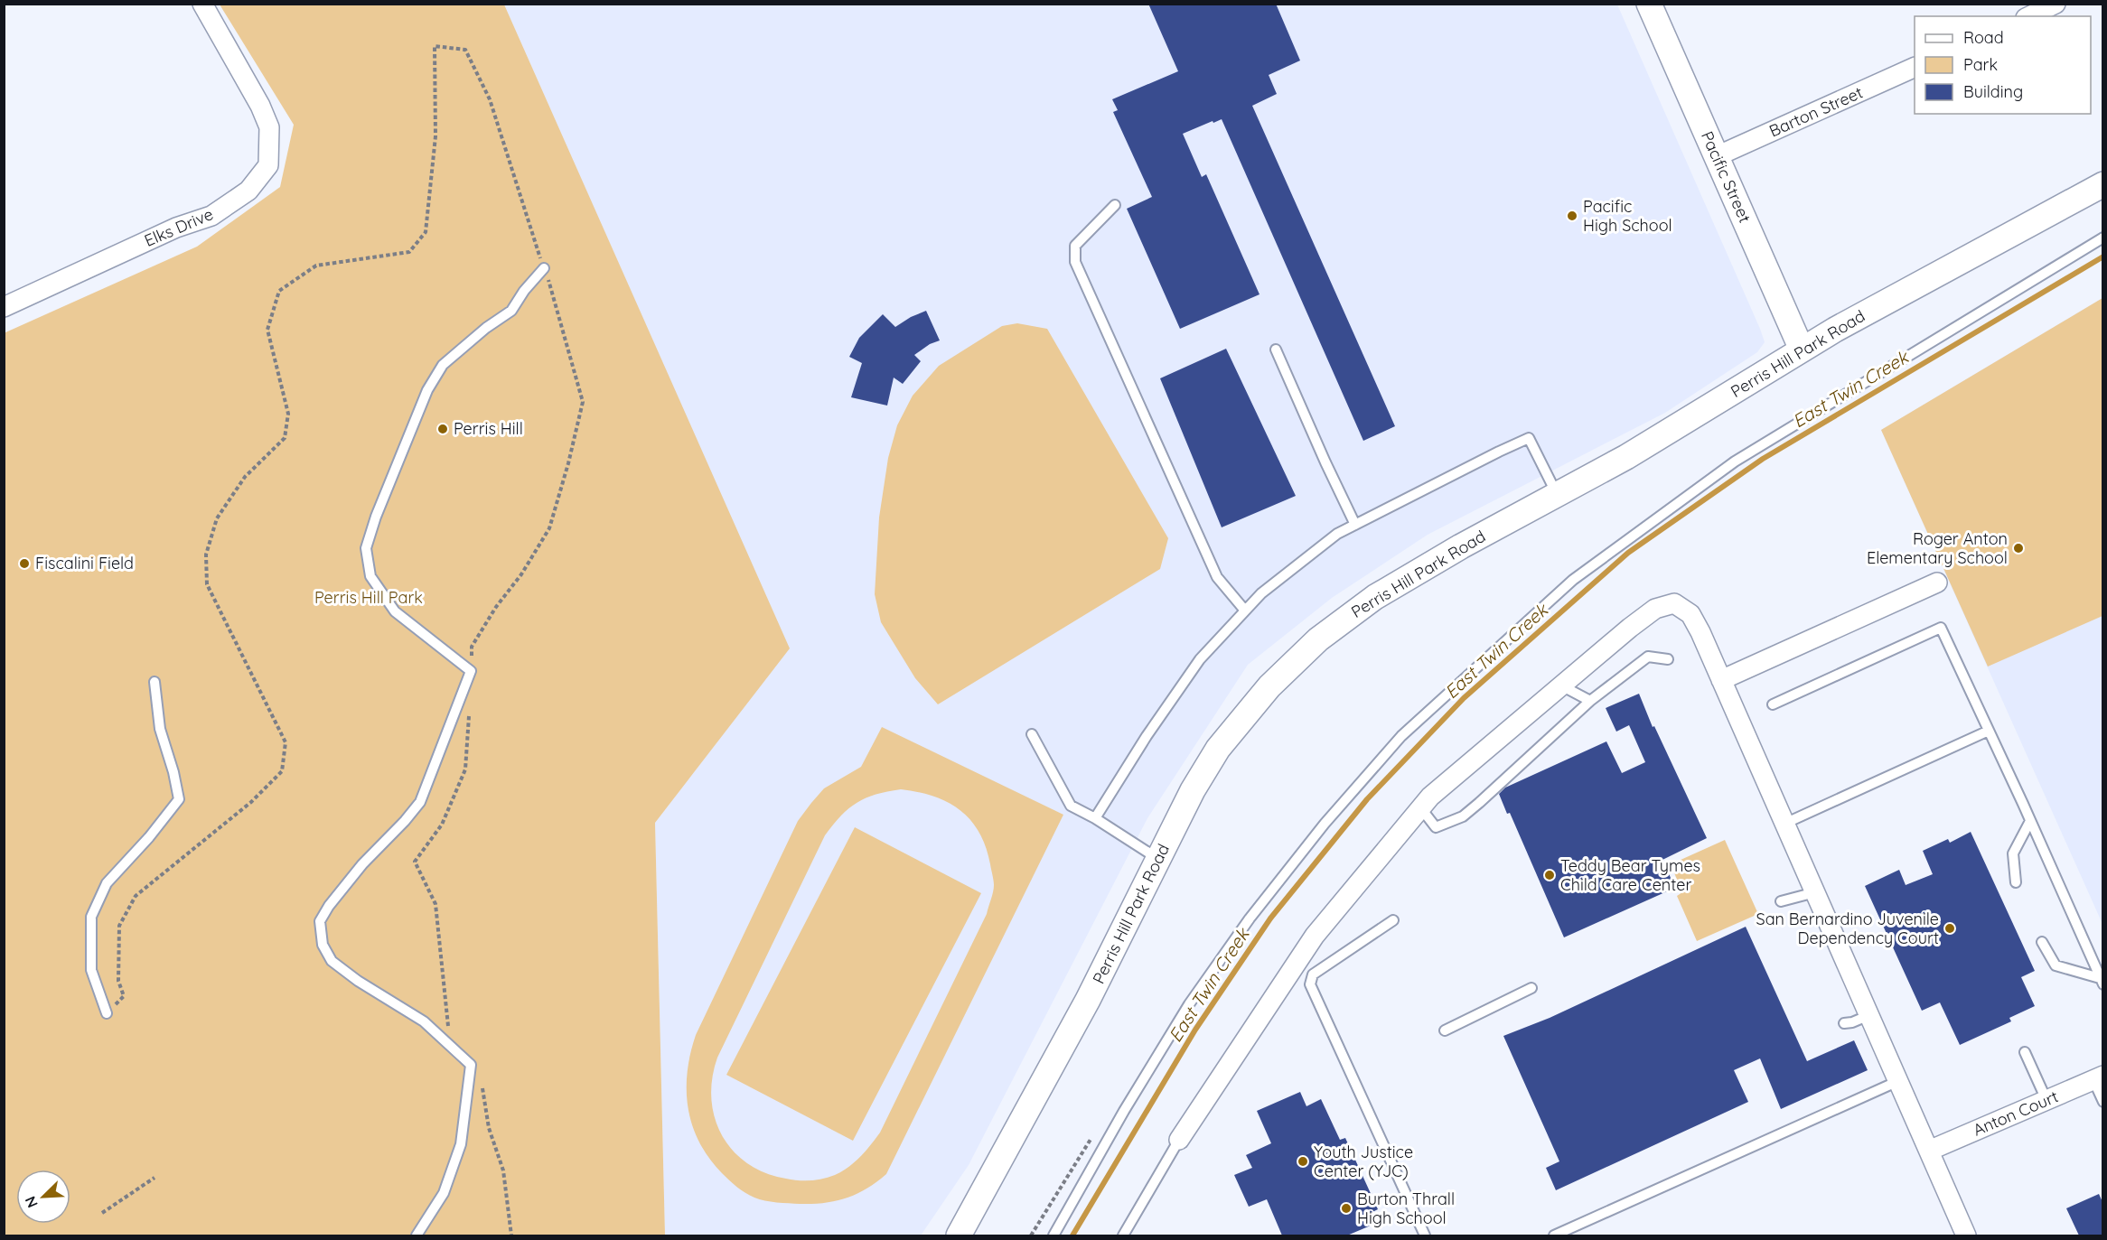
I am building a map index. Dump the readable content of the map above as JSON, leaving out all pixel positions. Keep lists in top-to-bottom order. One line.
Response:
{"streets":{"street":["Barton Street","Pacific Street","Elks Drive","Perris Hill Park Road","Anton Court"]},"crossings":[["Barton Street","Pacific Street"],["Pacific Street","Perris Hill Park Road"]],"water":["East Twin Creek"],"parks":["Perris Hill Park"],"places":["Pacific High School","Perris Hill","Roger Anton Elementary School","Fiscalini Field","Teddy Bear Tymes Child Care Center","San Bernardino Juvenile Dependency Court","Youth Justice Center (YJC)","Burton Thrall High School"],"legend":["Road","Park","Building"],"north":"bottom left"}
